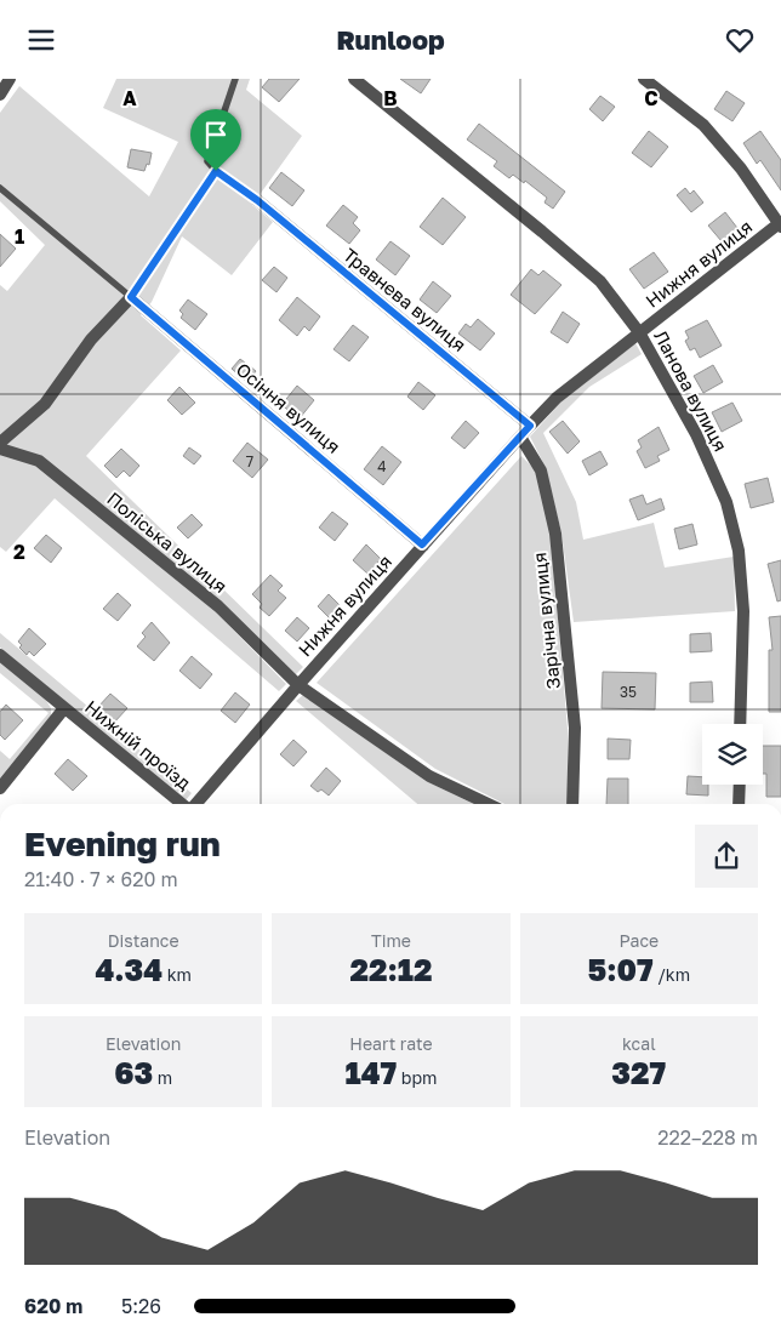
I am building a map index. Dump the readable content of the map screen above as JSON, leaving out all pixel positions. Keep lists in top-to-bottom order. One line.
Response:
{"streets":{"street":["Нижня вулиця","Травнева вулиця","Ланова вулиця","Осіння вулиця","Поліська вулиця","Зарічна вулиця","Нижній проїзд"]},"crossings":[["Нижня вулиця","Травнева вулиця"],["Нижня вулиця","Ланова вулиця"],["Нижня вулиця","Осіння вулиця"],["Нижня вулиця","Поліська вулиця"],["Нижня вулиця","Зарічна вулиця"]],"house_numbers":["7","4","35"],"page":{"header":"Runloop","heading":["Evening run","21:40 · 7 × 620 m"],"stats":[["Distance","4.34 km"],["Time","22:12"],["Pace","5:07 /km"],["Elevation","63 m"],["Heart rate","147 bpm"],["kcal","327"]],"chart":["Elevation","222–228 m"],"list":[{"name":"620 m","note":"5:26"}]},"grid":{"columns":["A","B","C"],"rows":["1","2"]}}
